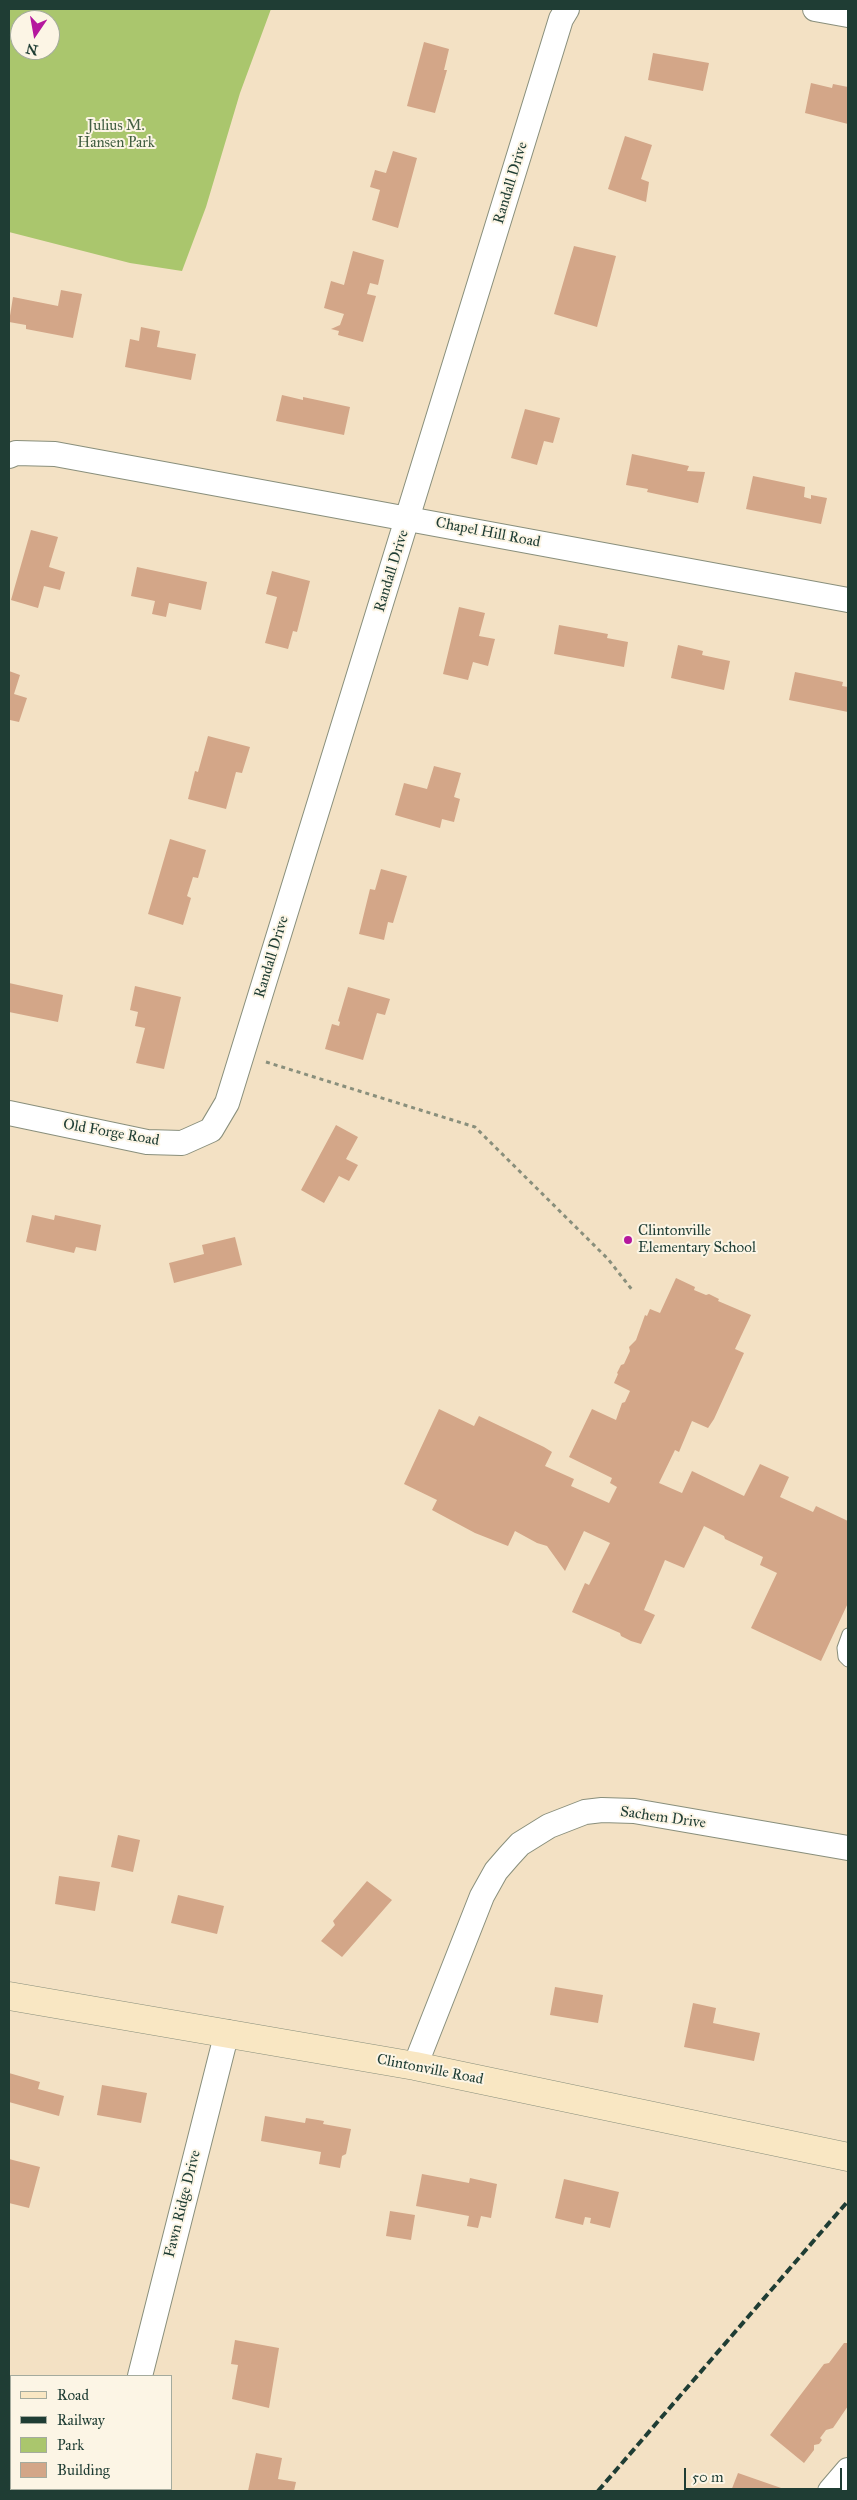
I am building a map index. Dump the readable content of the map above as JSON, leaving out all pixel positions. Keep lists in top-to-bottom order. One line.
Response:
{"streets":{"main road":["Clintonville Road"],"street":["Randall Drive","Chapel Hill Road","Old Forge Road","Sachem Drive","Fawn Ridge Drive"]},"crossings":[["Randall Drive","Chapel Hill Road"],["Randall Drive","Old Forge Road"],["Sachem Drive","Clintonville Road"],["Clintonville Road","Fawn Ridge Drive"]],"parks":["Julius M. Hansen Park"],"places":["Clintonville Elementary School"],"legend":["Road","Railway","Park","Building"],"scale_bar":"50 m","north":"bottom"}
